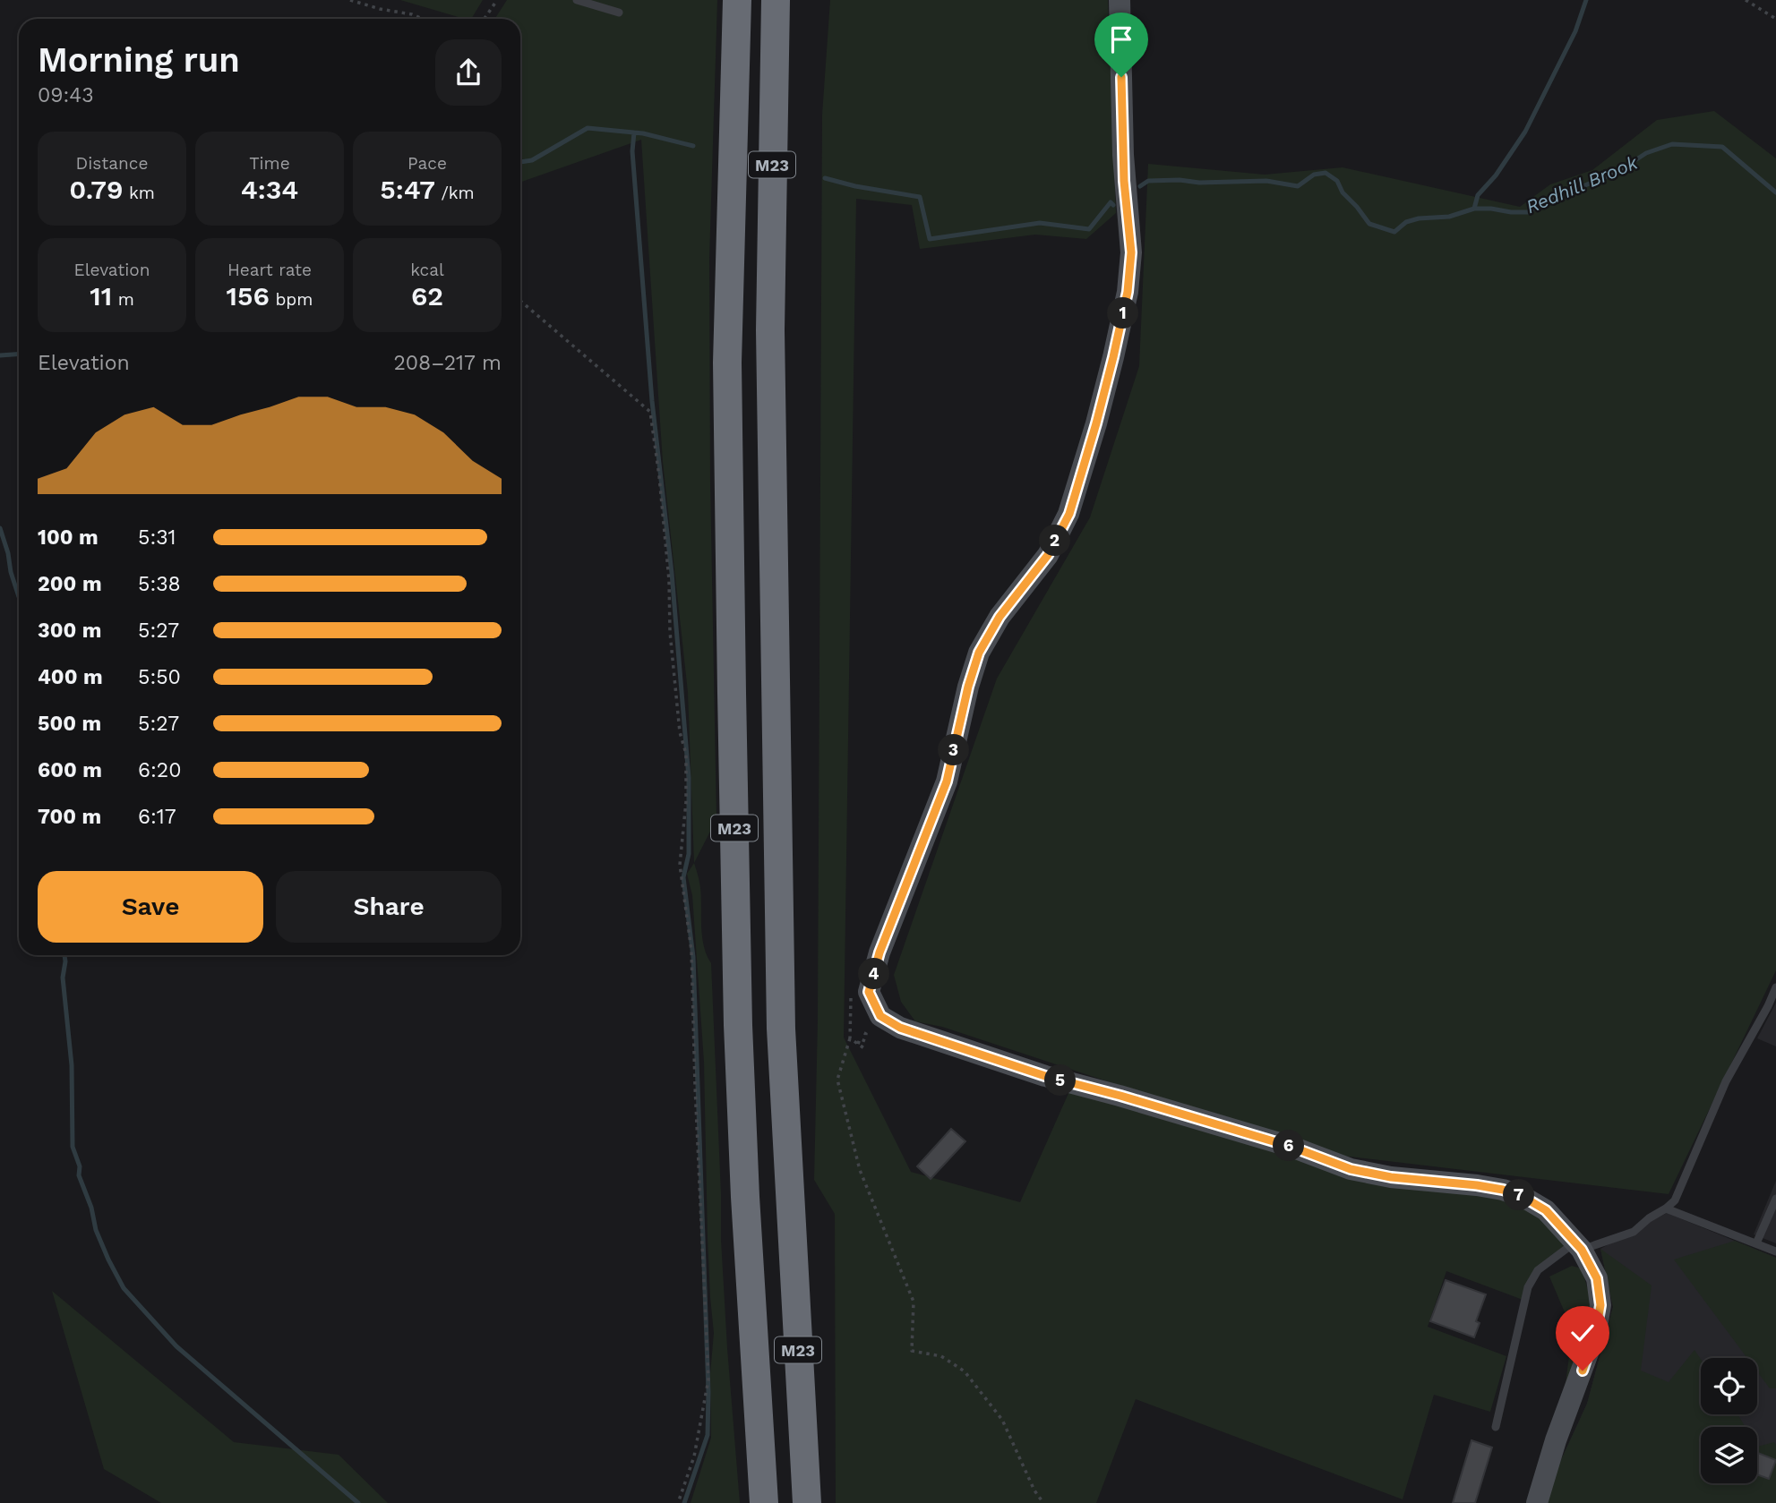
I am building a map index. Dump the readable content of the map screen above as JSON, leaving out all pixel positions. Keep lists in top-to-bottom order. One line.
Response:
{"streets":{"highway":["M23"]},"water":["Redhill Brook"],"page":{"heading":["Morning run","09:43"],"stats":[["Distance","0.79 km"],["Time","4:34"],["Pace","5:47 /km"],["Elevation","11 m"],["Heart rate","156 bpm"],["kcal","62"]],"pins":["1","2","3","4","5","6","7"],"chart":["Elevation","208–217 m"],"list":[{"name":"100 m","note":"5:31"},{"name":"200 m","note":"5:38"},{"name":"300 m","note":"5:27"},{"name":"400 m","note":"5:50"},{"name":"500 m","note":"5:27"},{"name":"600 m","note":"6:20"},{"name":"700 m","note":"6:17"}],"buttons":["Save","Share"]}}
